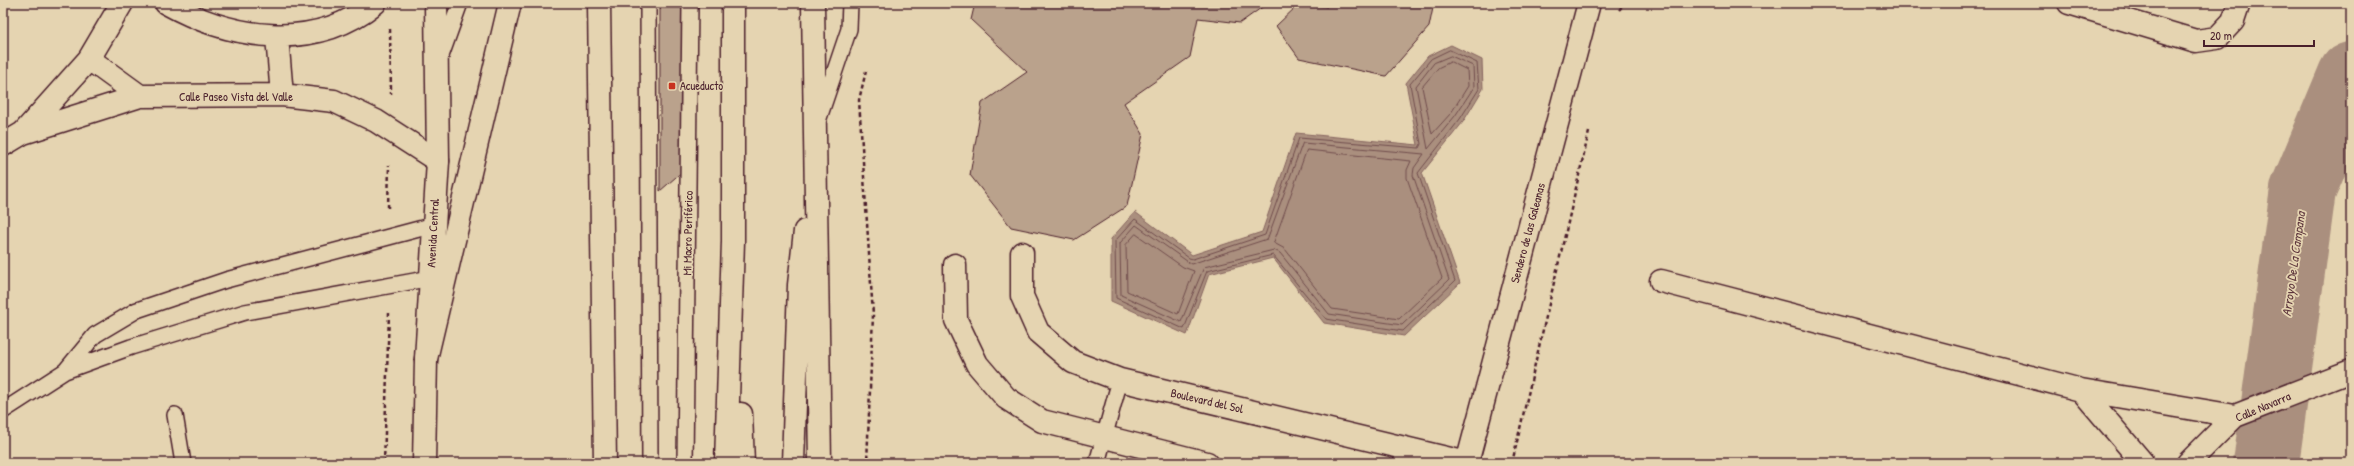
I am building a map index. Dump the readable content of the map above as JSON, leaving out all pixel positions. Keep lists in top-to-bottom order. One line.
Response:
{"streets":{"main road":["Calle Paseo Vista del Valle","Avenida Central","Sendero de las Galeanas","Boulevard del Sol","Calle Navarra"],"lane":["Mi Macro Periférico"]},"crossings":[["Calle Paseo Vista del Valle","Avenida Central"],["Sendero de las Galeanas","Boulevard del Sol"]],"water":["Arroyo De La Campana"],"places":{"transit":["Acueducto"]},"scale_bar":"20 m"}
